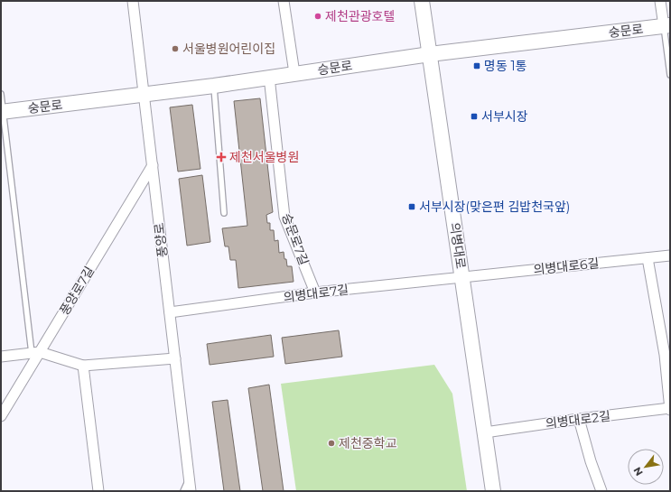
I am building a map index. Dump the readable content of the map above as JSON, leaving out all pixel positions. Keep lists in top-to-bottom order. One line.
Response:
{"streets":{"street":["숭문로","숭문로7길","풍양로","의병대로","의병대로6길","풍양로7길","의병대로7길","의병대로2길"]},"crossings":[["숭문로","숭문로7길"],["숭문로","풍양로"],["숭문로","의병대로"],["숭문로7길","의병대로7길"],["풍양로","풍양로7길"],["풍양로","의병대로7길"],["의병대로","의병대로6길"],["의병대로","의병대로7길"],["의병대로","의병대로2길"],["의병대로6길","의병대로7길"]],"places":{"other":["제천관광호텔","서울병원어린이집","제천중학교"],"transit":["명동 1통","서부시장","서부시장(맞은편 김밥천국앞)"],"health":["제천서울병원"]},"north":"bottom left"}
